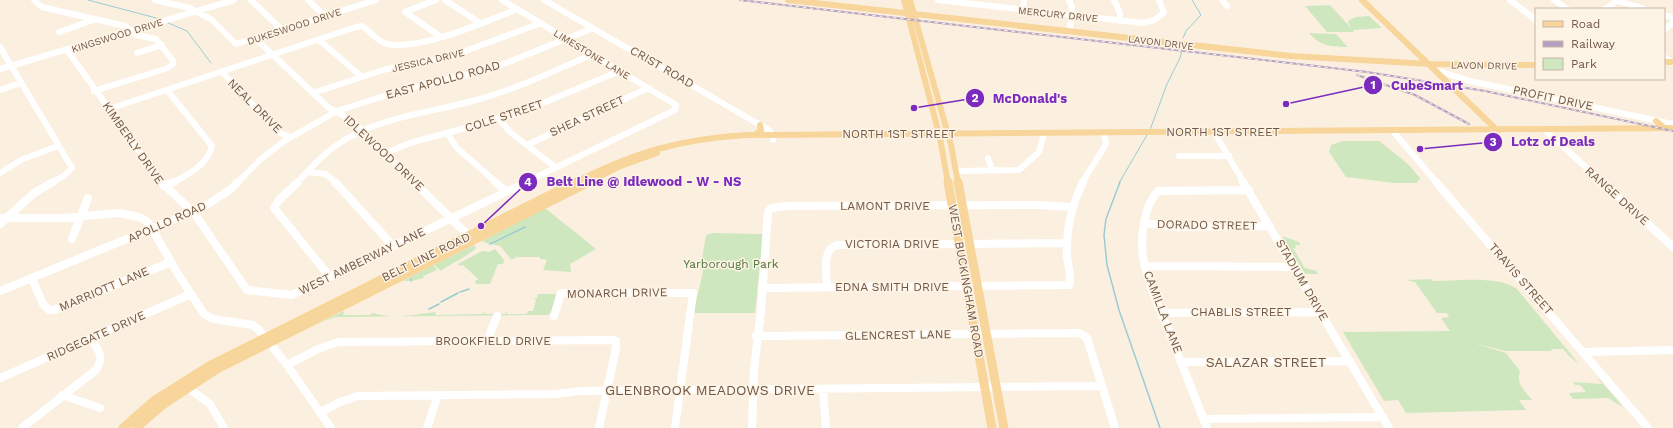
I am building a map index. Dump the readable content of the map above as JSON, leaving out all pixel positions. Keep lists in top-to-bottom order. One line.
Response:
{"streets":{"main road":["LAVON DRIVE","NORTH 1ST STREET","BELT LINE ROAD","WEST BUCKINGHAM ROAD"],"street":["MERCURY DRIVE","DUKESWOOD DRIVE","KINGSWOOD DRIVE","LIMESTONE LANE","JESSICA DRIVE","CRIST ROAD","EAST APOLLO ROAD","PROFIT DRIVE","NEAL DRIVE","COLE STREET","SHEA STREET","KIMBERLY DRIVE","IDLEWOOD DRIVE","RANGE DRIVE","LAMONT DRIVE","APOLLO ROAD","DORADO STREET","VICTORIA DRIVE","WEST AMBERWAY LANE","TRAVIS STREET","STADIUM DRIVE","EDNA SMITH DRIVE","MARRIOTT LANE","MONARCH DRIVE","CAMILLA LANE","CHABLIS STREET","GLENCREST LANE","RIDGEGATE DRIVE","BROOKFIELD DRIVE","SALAZAR STREET","GLENBROOK MEADOWS DRIVE"]},"crossings":[["DUKESWOOD DRIVE","KINGSWOOD DRIVE"],["DUKESWOOD DRIVE","IDLEWOOD DRIVE"],["KINGSWOOD DRIVE","KIMBERLY DRIVE"],["LIMESTONE LANE","JESSICA DRIVE"],["LIMESTONE LANE","EAST APOLLO ROAD"],["LIMESTONE LANE","COLE STREET"],["LIMESTONE LANE","SHEA STREET"],["LIMESTONE LANE","WEST AMBERWAY LANE"],["JESSICA DRIVE","IDLEWOOD DRIVE"],["CRIST ROAD","EAST APOLLO ROAD"],["CRIST ROAD","NORTH 1ST STREET"],["CRIST ROAD","BELT LINE ROAD"],["EAST APOLLO ROAD","IDLEWOOD DRIVE"],["EAST APOLLO ROAD","APOLLO ROAD"],["NEAL DRIVE","APOLLO ROAD"],["COLE STREET","IDLEWOOD DRIVE"],["NORTH 1ST STREET","RANGE DRIVE"],["NORTH 1ST STREET","BELT LINE ROAD"],["NORTH 1ST STREET","TRAVIS STREET"],["NORTH 1ST STREET","STADIUM DRIVE"],["NORTH 1ST STREET","WEST BUCKINGHAM ROAD"],["KIMBERLY DRIVE","APOLLO ROAD"],["KIMBERLY DRIVE","WEST AMBERWAY LANE"],["IDLEWOOD DRIVE","APOLLO ROAD"],["IDLEWOOD DRIVE","BELT LINE ROAD"],["IDLEWOOD DRIVE","WEST AMBERWAY LANE"],["LAMONT DRIVE","WEST BUCKINGHAM ROAD"],["LAMONT DRIVE","EDNA SMITH DRIVE"],["APOLLO ROAD","MARRIOTT LANE"],["DORADO STREET","STADIUM DRIVE"],["DORADO STREET","CAMILLA LANE"],["VICTORIA DRIVE","WEST BUCKINGHAM ROAD"],["VICTORIA DRIVE","EDNA SMITH DRIVE"],["STADIUM DRIVE","CAMILLA LANE"],["STADIUM DRIVE","CHABLIS STREET"],["STADIUM DRIVE","SALAZAR STREET"],["WEST BUCKINGHAM ROAD","EDNA SMITH DRIVE"],["WEST BUCKINGHAM ROAD","GLENCREST LANE"],["WEST BUCKINGHAM ROAD","GLENBROOK MEADOWS DRIVE"],["MONARCH DRIVE","GLENBROOK MEADOWS DRIVE"],["CAMILLA LANE","CHABLIS STREET"],["CAMILLA LANE","SALAZAR STREET"],["GLENCREST LANE","GLENBROOK MEADOWS DRIVE"],["BROOKFIELD DRIVE","GLENBROOK MEADOWS DRIVE"]],"parks":["Yarborough Park"],"places":["CubeSmart","McDonald's","Lotz of Deals","Belt Line @ Idlewood - W - NS"],"legend":["Road","Railway","Park"]}
